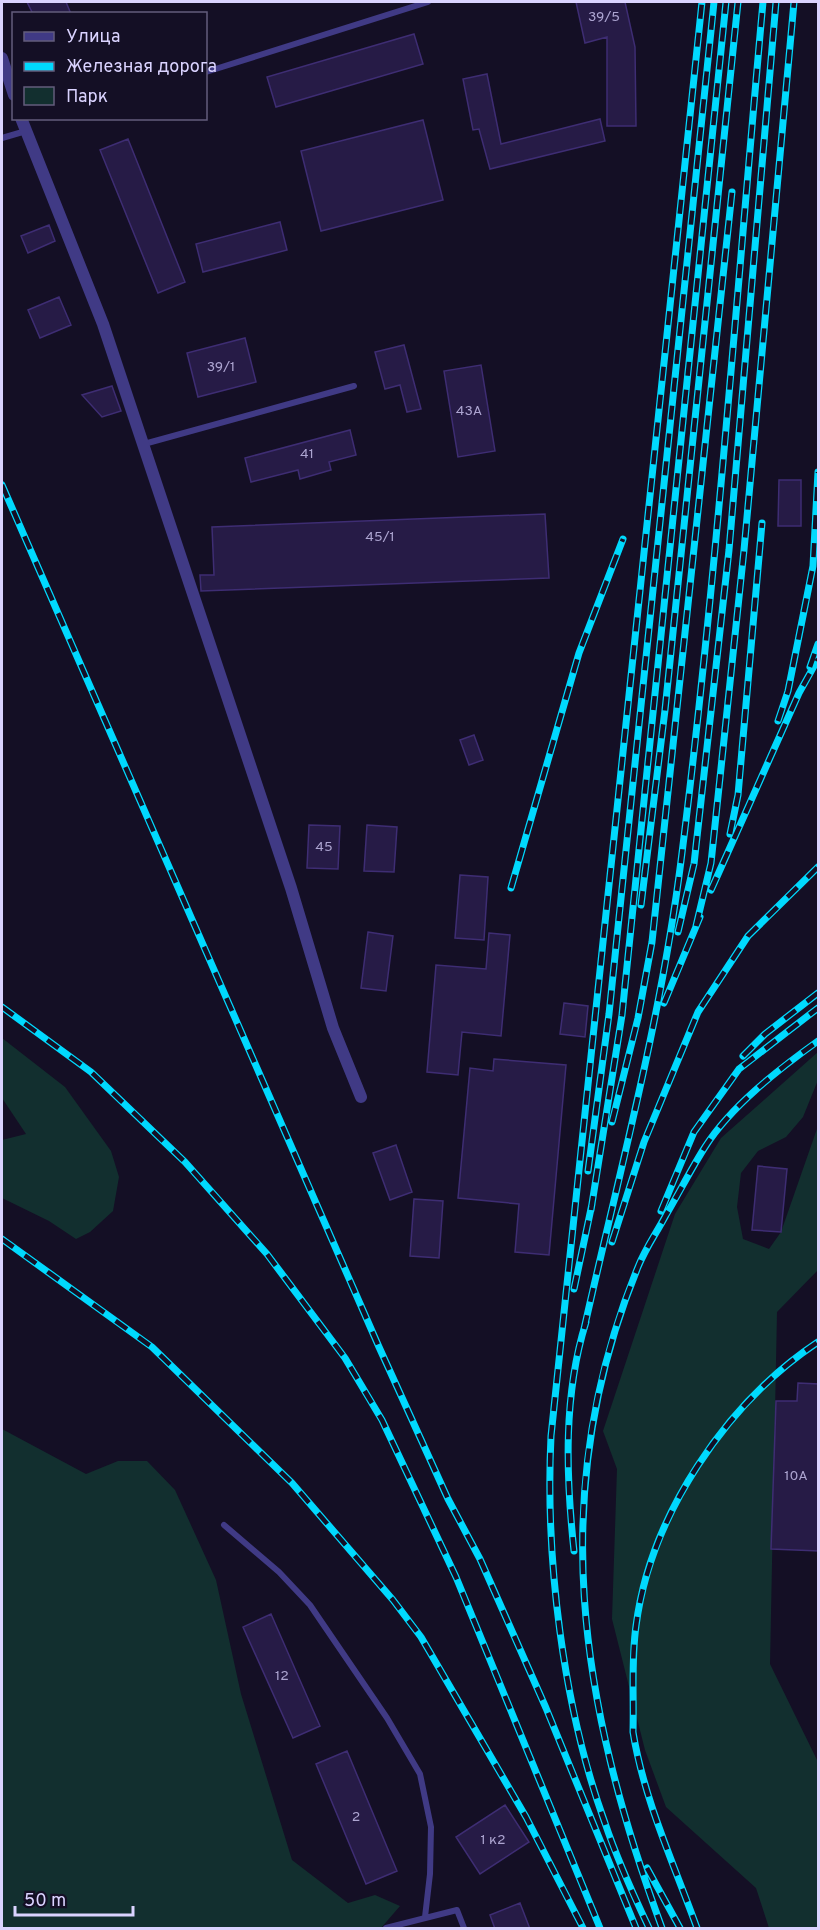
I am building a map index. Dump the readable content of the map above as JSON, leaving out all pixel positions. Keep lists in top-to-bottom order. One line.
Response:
{"house_numbers":["39/5","39/1","43А","41","45/1","45","10А","12","2","1 к2"],"legend":["Улица","Железная дорога","Парк"],"scale_bar":"50 m"}
